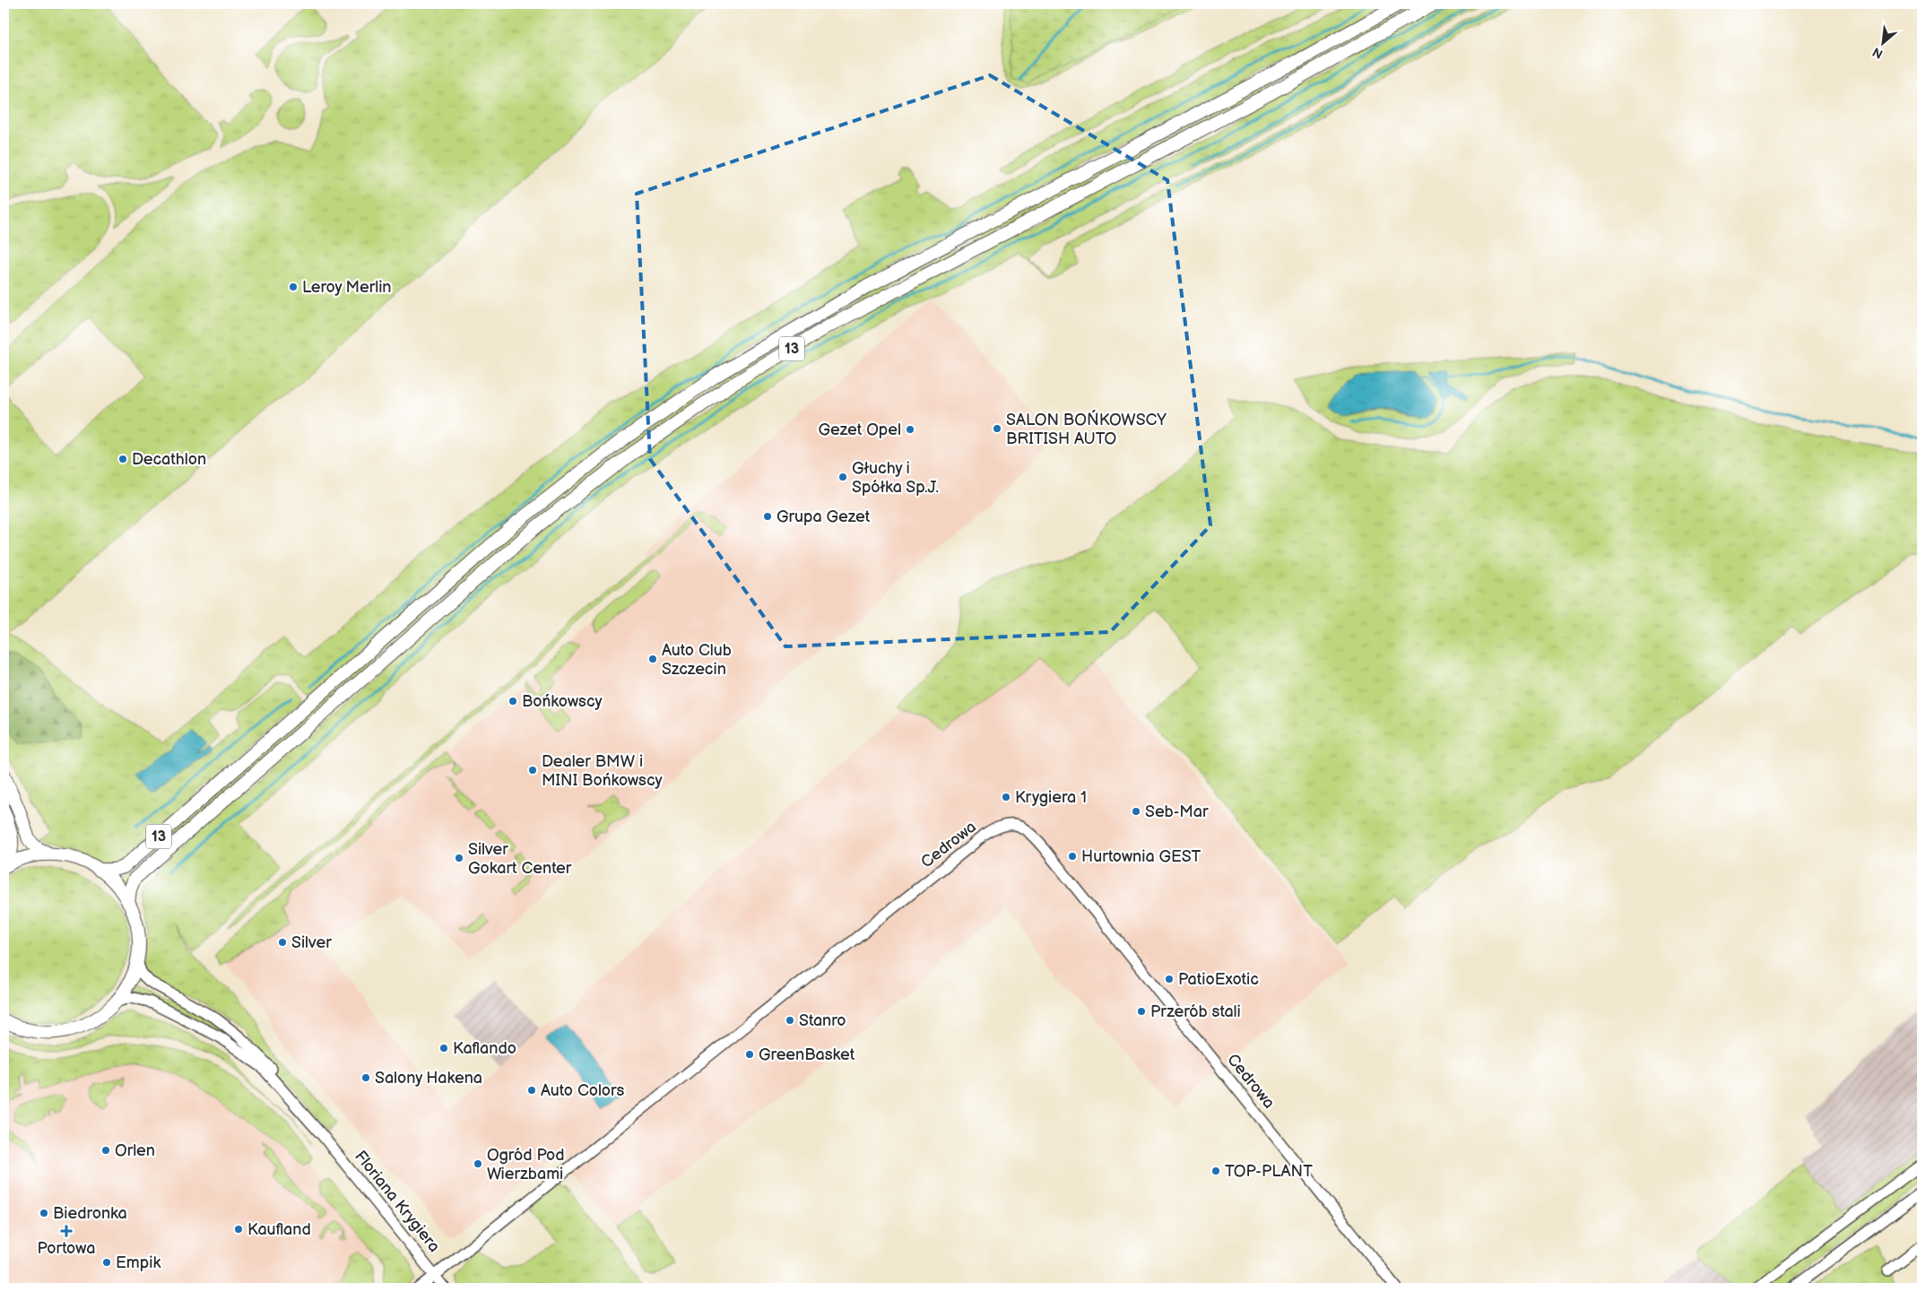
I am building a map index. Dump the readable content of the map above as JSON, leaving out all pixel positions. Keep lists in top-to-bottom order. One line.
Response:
{"streets":{"main road":["13"],"street":["Cedrowa","Floriana Krygiera"]},"crossings":[["Cedrowa","Floriana Krygiera"]],"places":{"other":["Leroy Merlin","SALON BOŃKOWSCY BRITISH AUTO","Gezet Opel","Decathlon","Głuchy i Spółka Sp.J.","Grupa Gezet","Auto Club Szczecin","Bońkowscy","Dealer BMW i MINI Bońkowscy","Krygiera 1","Seb-Mar","Hurtownia GEST","Silver Gokart Center","Silver","PatioExotic","Przerób stali","Stanro","Kaflando","GreenBasket","Salony Hakena","Auto Colors","Orlen","Ogród Pod Wierzbami","TOP-PLANT","Biedronka","Kaufland","Empik"],"health":["Portowa"]},"north":"bottom left"}
